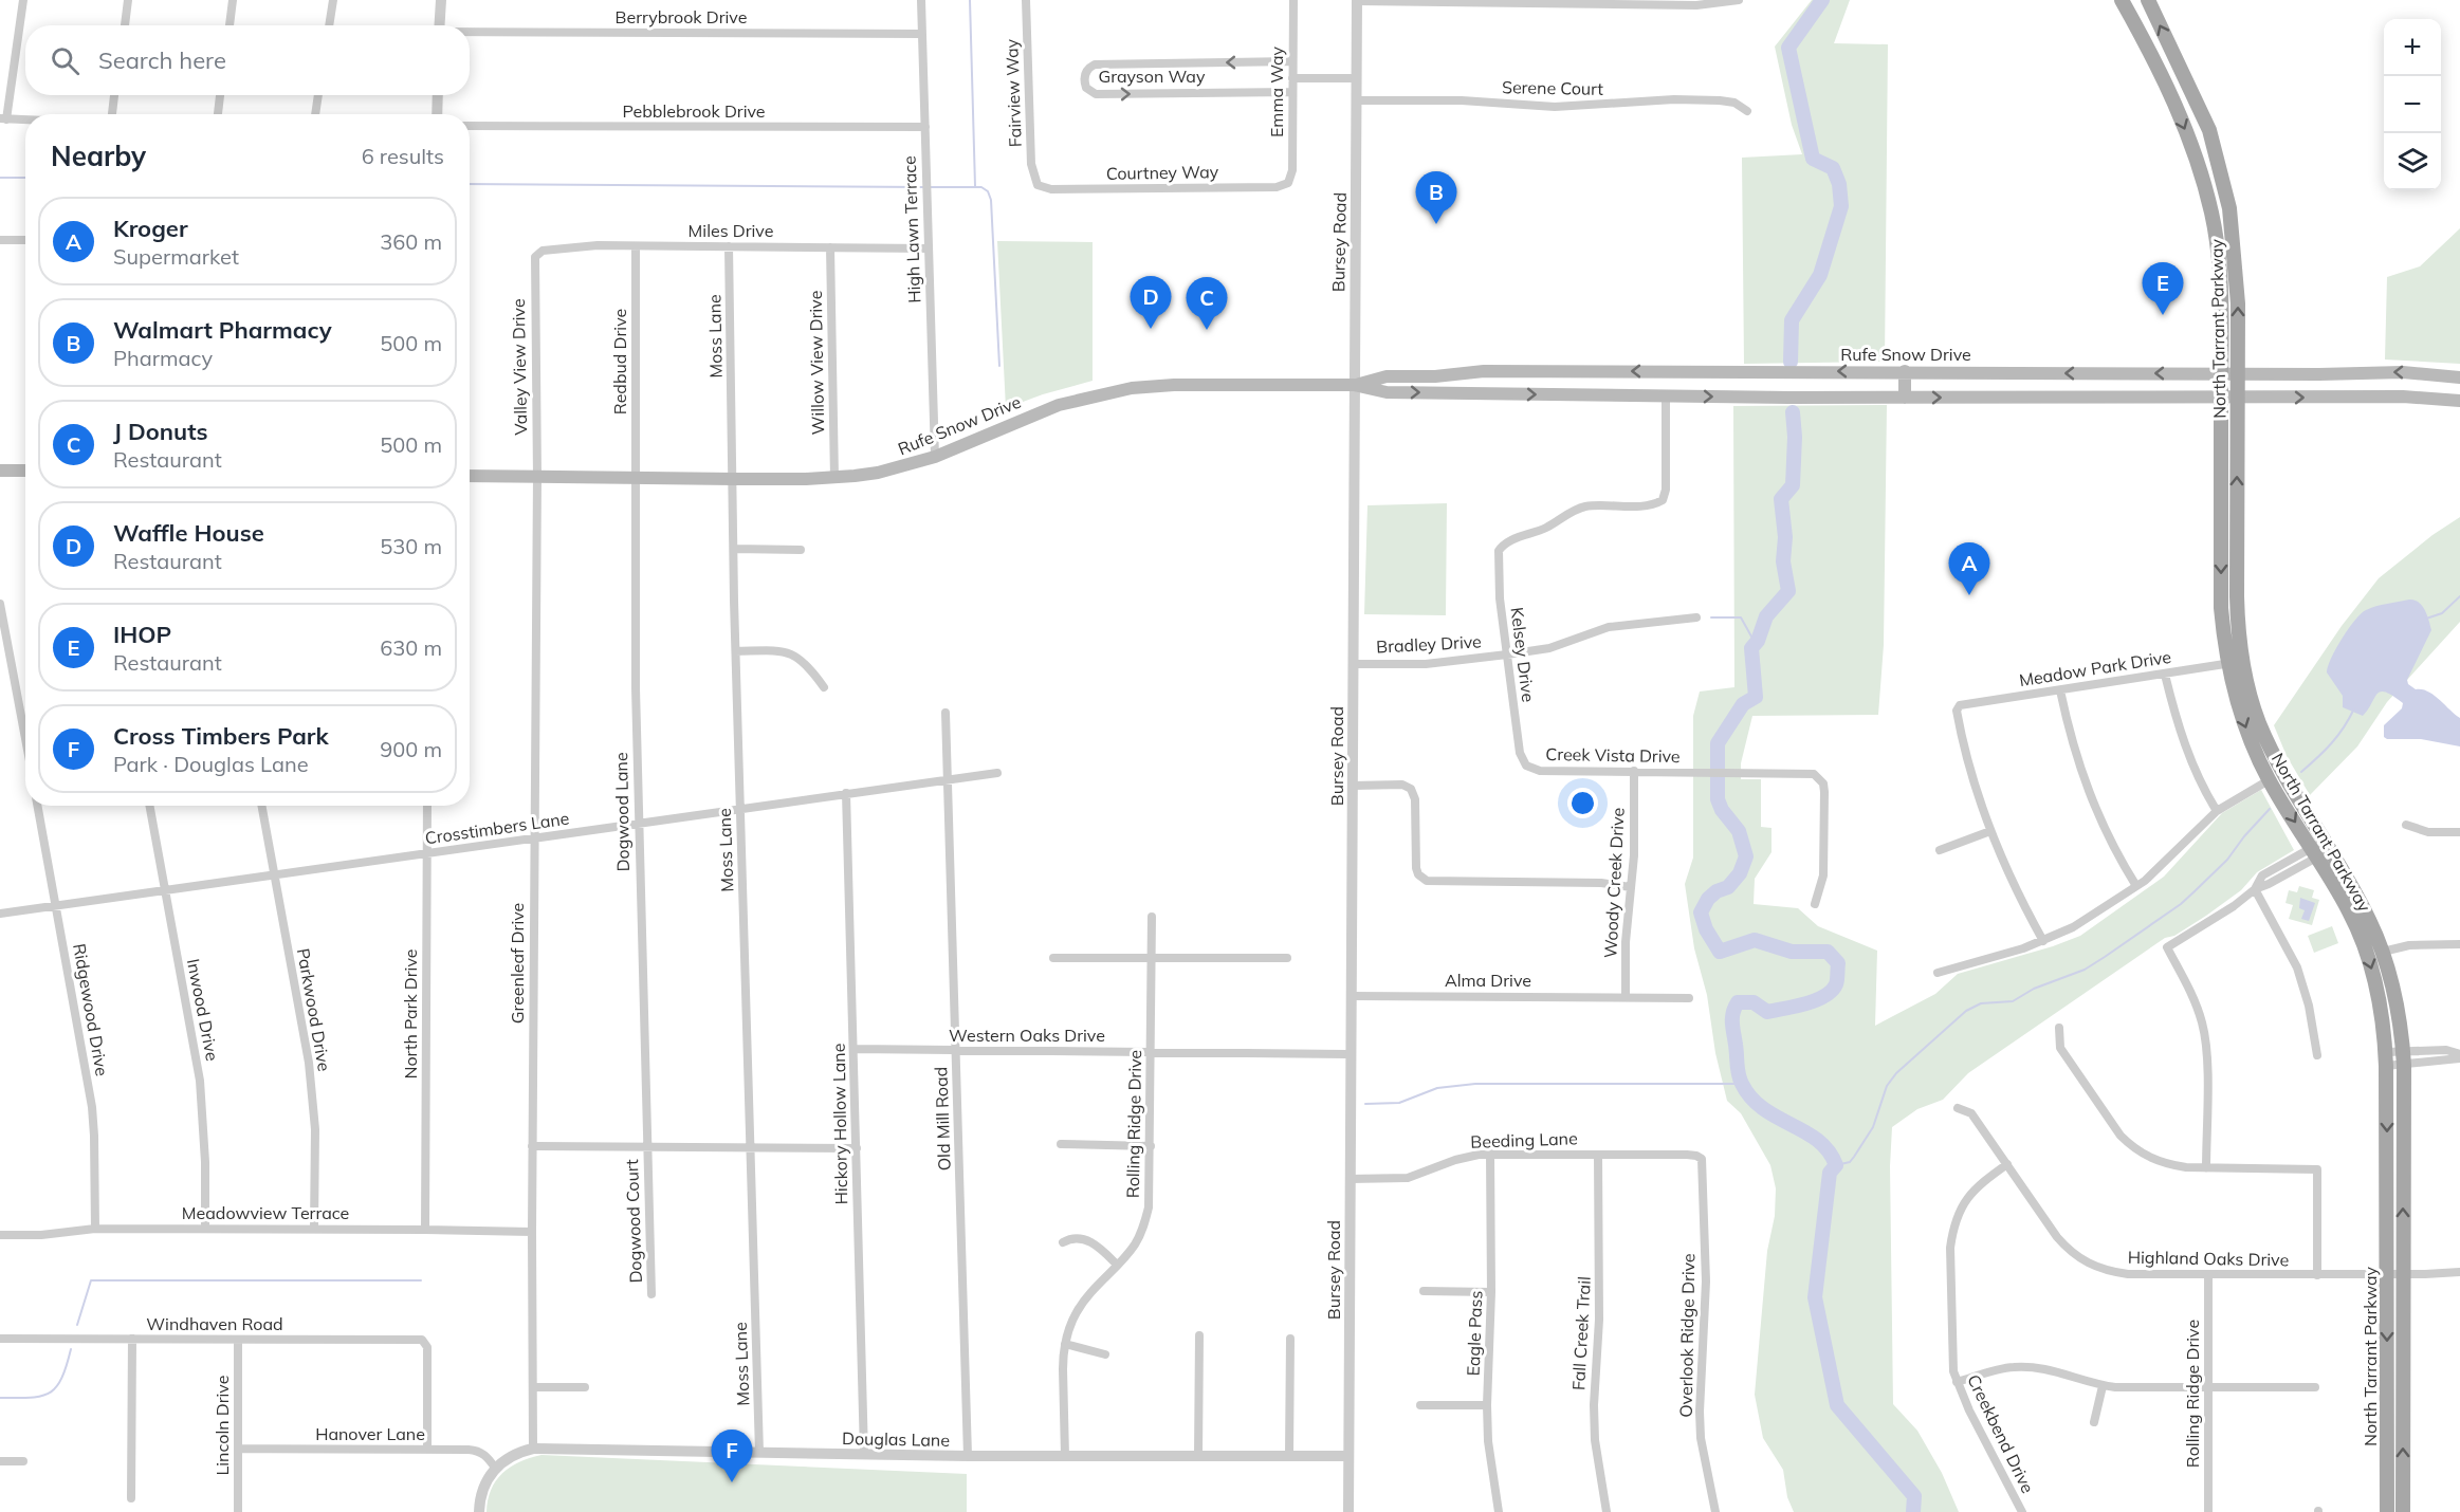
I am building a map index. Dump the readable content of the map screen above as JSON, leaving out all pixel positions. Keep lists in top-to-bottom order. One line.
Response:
{"streets":{"main road":["North Tarrant Parkway","Rufe Snow Drive"],"street":["Berrybrook Drive","Grayson Way","Serene Court","Emma Way","Fairview Way","Pebblebrook Drive","Courtney Way","High Lawn Terrace","Miles Drive","Bursey Road","Moss Lane","Redbud Drive","Willow View Drive","Valley View Drive","Bradley Drive","Kelsey Drive","Meadow Park Drive","Creek Vista Drive","Dogwood Lane","Crosstimbers Lane","Woody Creek Drive","Greenleaf Drive","Alma Drive","Ridgewood Drive","Inwood Drive","Parkwood Drive","North Park Drive","Western Oaks Drive","Old Mill Road","Hickory Hollow Lane","Rolling Ridge Drive","Beeding Lane","Meadowview Terrace","Dogwood Court","Highland Oaks Drive","Windhaven Road","Eagle Pass","Fall Creek Trail","Overlook Ridge Drive","Lincoln Drive","Hanover Lane","Creekbend Drive","Douglas Lane"]},"crossings":[["Berrybrook Drive","High Lawn Terrace"],["Grayson Way","Emma Way"],["Serene Court","Bursey Road"],["Emma Way","Courtney Way"],["Fairview Way","Courtney Way"],["Pebblebrook Drive","High Lawn Terrace"],["High Lawn Terrace","Miles Drive"],["High Lawn Terrace","Rufe Snow Drive"],["Miles Drive","Moss Lane"],["Miles Drive","Redbud Drive"],["Miles Drive","Willow View Drive"],["Miles Drive","Valley View Drive"],["Bursey Road","Rufe Snow Drive"],["Bursey Road","Bradley Drive"],["Bursey Road","Alma Drive"],["Bursey Road","Western Oaks Drive"],["Bursey Road","Beeding Lane"],["Bursey Road","Douglas Lane"],["North Tarrant Parkway","Rufe Snow Drive"],["North Tarrant Parkway","Meadow Park Drive"],["North Tarrant Parkway","Highland Oaks Drive"],["Moss Lane","Rufe Snow Drive"],["Moss Lane","Crosstimbers Lane"],["Moss Lane","Douglas Lane"],["Rufe Snow Drive","Redbud Drive"],["Rufe Snow Drive","Willow View Drive"],["Rufe Snow Drive","Valley View Drive"],["Rufe Snow Drive","Kelsey Drive"],["Rufe Snow Drive","Dogwood Lane"],["Rufe Snow Drive","Greenleaf Drive"],["Redbud Drive","Dogwood Lane"],["Valley View Drive","Greenleaf Drive"],["Bradley Drive","Kelsey Drive"],["Kelsey Drive","Creek Vista Drive"],["Creek Vista Drive","Woody Creek Drive"],["Dogwood Lane","Crosstimbers Lane"],["Dogwood Lane","Dogwood Court"],["Crosstimbers Lane","Greenleaf Drive"],["Crosstimbers Lane","Ridgewood Drive"],["Crosstimbers Lane","Inwood Drive"],["Crosstimbers Lane","Parkwood Drive"],["Crosstimbers Lane","North Park Drive"],["Crosstimbers Lane","Old Mill Road"],["Crosstimbers Lane","Hickory Hollow Lane"],["Woody Creek Drive","Alma Drive"],["Greenleaf Drive","Meadowview Terrace"],["Greenleaf Drive","Douglas Lane"],["Ridgewood Drive","Meadowview Terrace"],["Inwood Drive","Meadowview Terrace"],["Parkwood Drive","Meadowview Terrace"],["North Park Drive","Meadowview Terrace"],["Western Oaks Drive","Old Mill Road"],["Western Oaks Drive","Hickory Hollow Lane"],["Western Oaks Drive","Rolling Ridge Drive"],["Old Mill Road","Douglas Lane"],["Hickory Hollow Lane","Douglas Lane"],["Rolling Ridge Drive","Highland Oaks Drive"],["Rolling Ridge Drive","Douglas Lane"],["Beeding Lane","Eagle Pass"],["Beeding Lane","Fall Creek Trail"],["Beeding Lane","Overlook Ridge Drive"],["Highland Oaks Drive","Creekbend Drive"],["Windhaven Road","Lincoln Drive"],["Windhaven Road","Hanover Lane"],["Lincoln Drive","Hanover Lane"],["Hanover Lane","Douglas Lane"]],"page":{"map_buttons":["+","−"],"search":"Search here","heading":["Nearby","6 results"],"pins":["B","E","D","C","A","F"],"list":[{"mark":"A","name":"Kroger","note":"Supermarket","value":"360 m"},{"mark":"B","name":"Walmart Pharmacy","note":"Pharmacy","value":"500 m"},{"mark":"C","name":"J Donuts","note":"Restaurant","value":"500 m"},{"mark":"D","name":"Waffle House","note":"Restaurant","value":"530 m"},{"mark":"E","name":"IHOP","note":"Restaurant","value":"630 m"},{"mark":"F","name":"Cross Timbers Park","note":"Park · Douglas Lane","value":"900 m"}]}}
